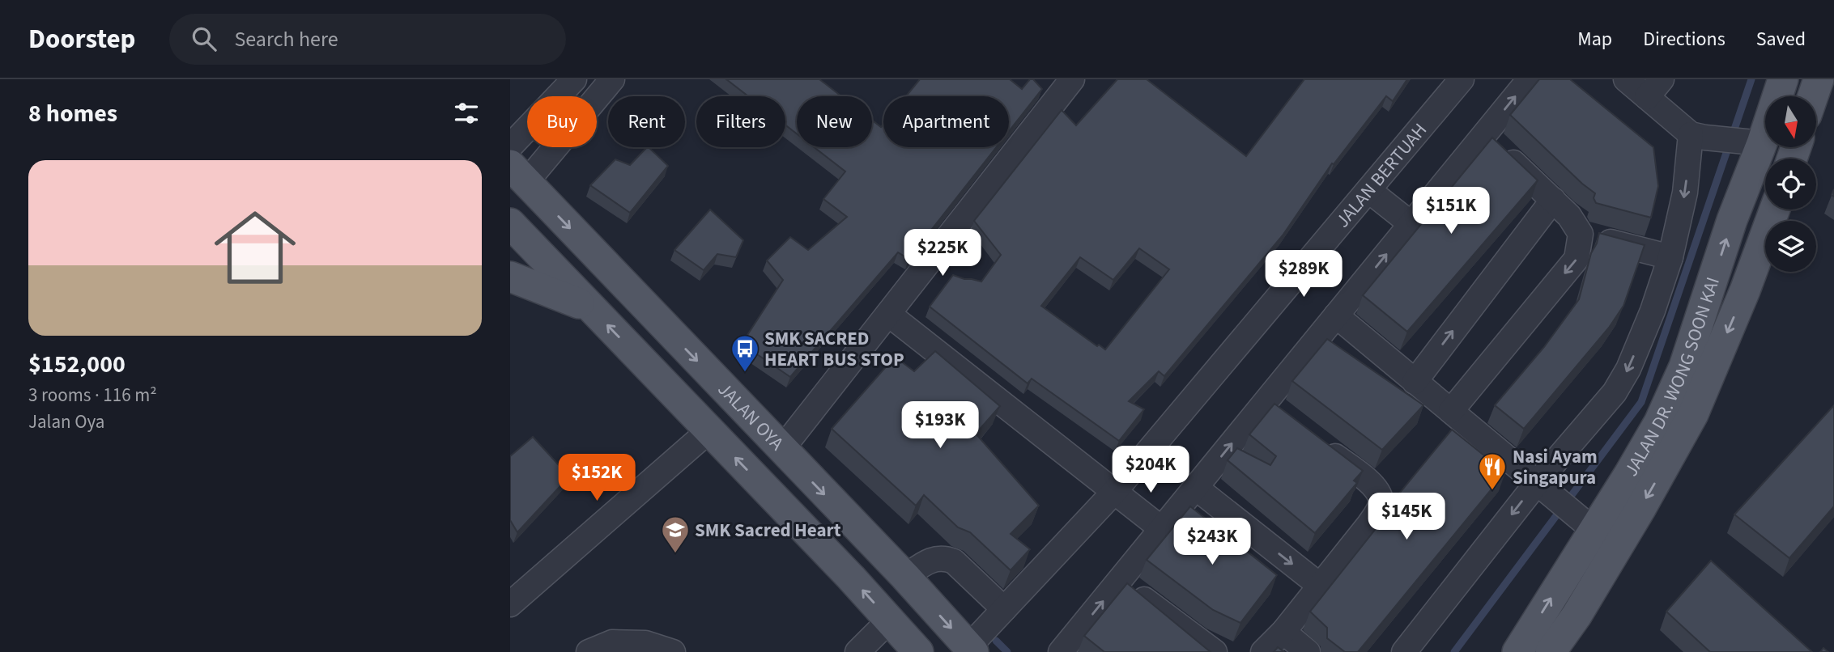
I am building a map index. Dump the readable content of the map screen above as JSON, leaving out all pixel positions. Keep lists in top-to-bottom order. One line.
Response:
{"streets":{"main road":["JALAN DR. WONG SOON KAI","JALAN OYA"],"street":["JALAN BERTUAH"]},"crossings":[["JALAN BERTUAH","JALAN OYA"]],"places":{"bus stop":["SMK SACRED HEART BUS STOP"],"restaurant":["Nasi Ayam Singapura"],"school or university":["SMK Sacred Heart"]},"north":"bottom","page":{"header":"Doorstep","search":"Search here","nav":["Map","Directions","Saved"],"heading":"8 homes","chip":["Buy","Rent","Filters","New","Apartment"],"list":[{"name":"$152,000","note":"3 rooms · 116 m² · Jalan Oya"}],"price":["$151K","$225K","$289K","$193K","$204K","$152K","$145K","$243K"]}}
